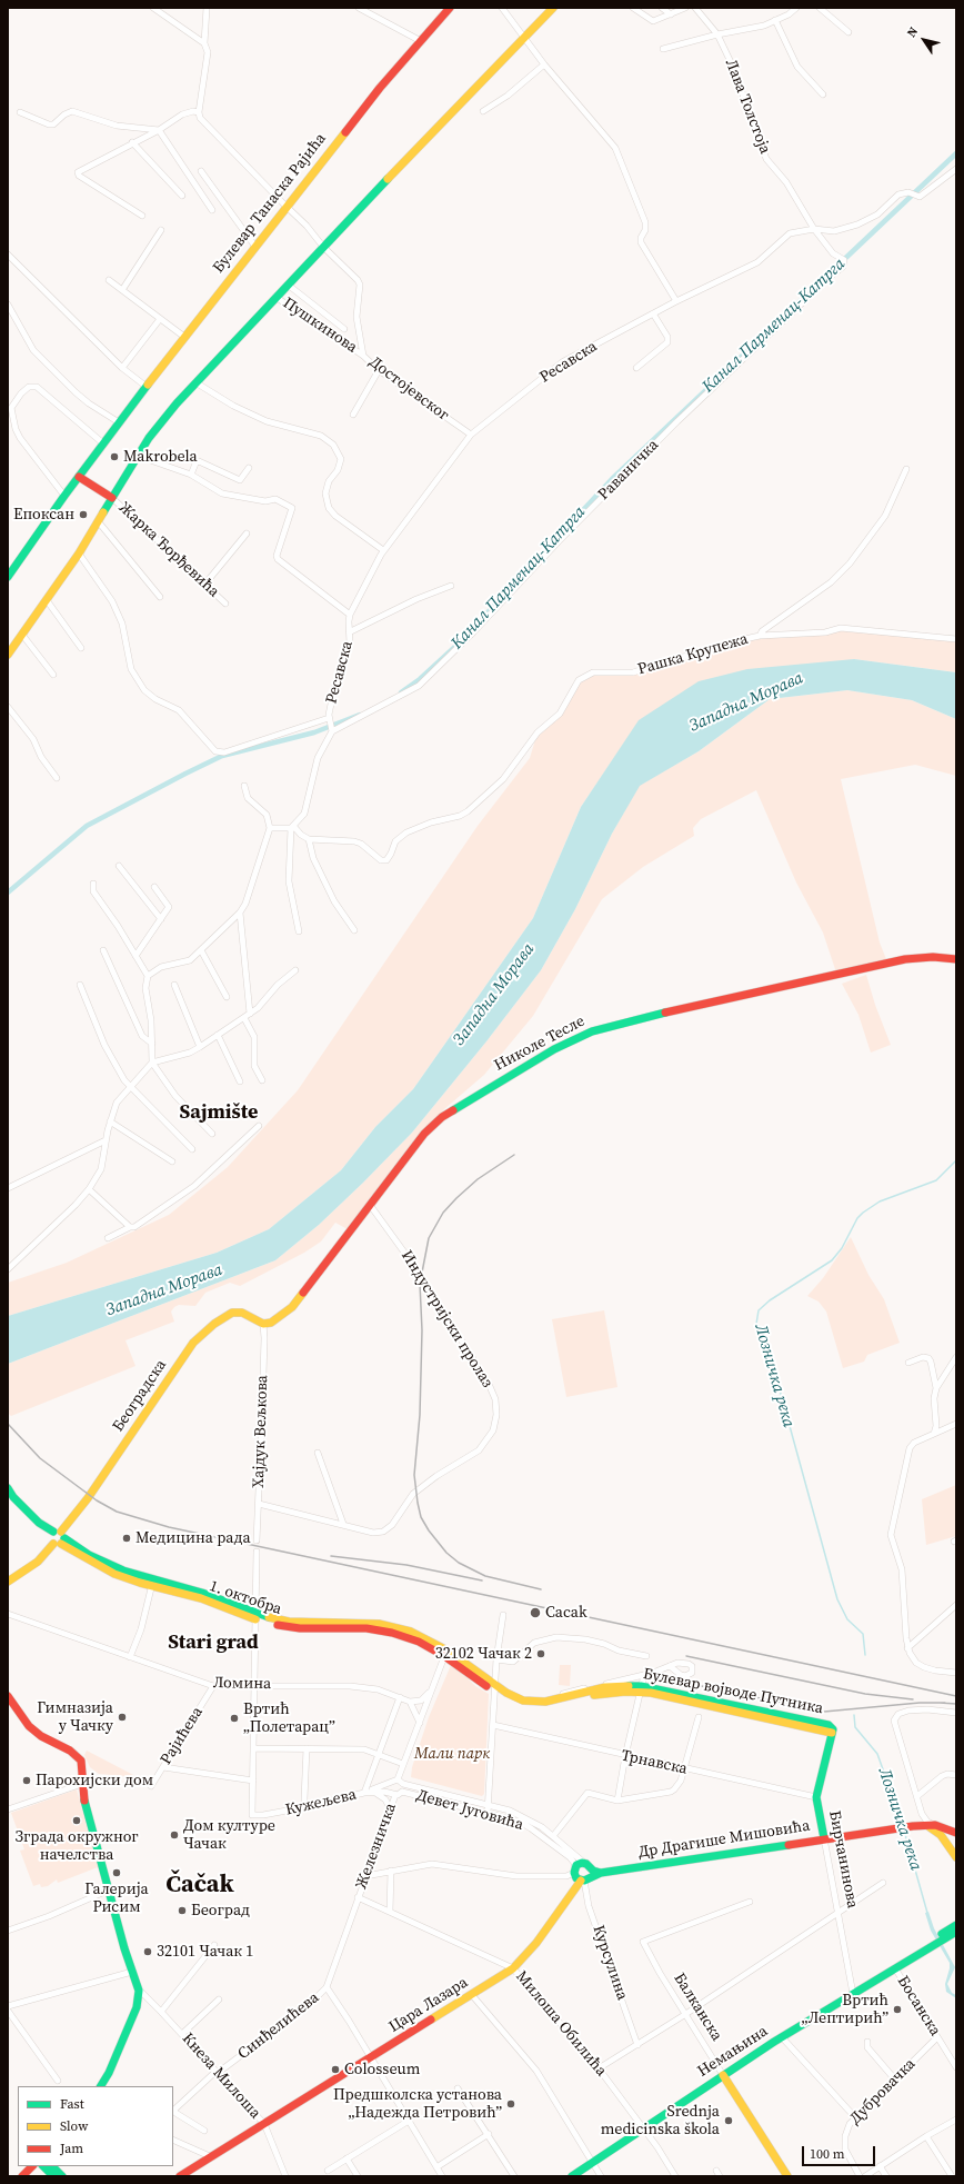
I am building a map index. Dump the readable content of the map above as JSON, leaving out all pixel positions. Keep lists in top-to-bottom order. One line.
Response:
{"streets":{"street":["Лава Толстоја","Булевар Танаска Рајића","Пушкинова","Ресавска","Достојевског","Раваничка","Жарка Ђорђевића","Рашка Крупежа","Николе Тесле","Индустријски пролаз","Београдска","Хајдук Вељкова","1. октобра","Ломина","Булевар војводе Путника","Рајићева","Трнавска","Кужељева","Девет Југовића","Др Драгише Мишовића","Железничка","Бирчанинова","Курсулина","Цара Лазара","Босанска","Балканска","Милоша Обилића","Синђелићева","Немањина","Кнеза Милоша","Дубровачка"]},"crossings":[["Лава Толстоја","Ресавска"],["Лава Толстоја","Раваничка"],["Булевар Танаска Рајића","Достојевског"],["Пушкинова","Достојевског"],["Ресавска","Достојевског"],["Ресавска","Раваничка"],["Николе Тесле","Индустријски пролаз"],["Николе Тесле","Београдска"],["Николе Тесле","Хајдук Вељкова"],["Индустријски пролаз","Хајдук Вељкова"],["Београдска","Хајдук Вељкова"],["Београдска","1. октобра"],["1. октобра","Булевар војводе Путника"],["Ломина","Рајићева"],["Булевар војводе Путника","Бирчанинова"],["Трнавска","Бирчанинова"],["Кужељева","Девет Југовића"],["Кужељева","Железничка"],["Девет Југовића","Др Драгише Мишовића"],["Девет Југовића","Курсулина"],["Девет Југовића","Цара Лазара"],["Др Драгише Мишовића","Бирчанинова"],["Др Драгише Мишовића","Курсулина"],["Др Драгише Мишовића","Цара Лазара"],["Железничка","Милоша Обилића"],["Железничка","Синђелићева"],["Бирчанинова","Немањина"],["Курсулина","Цара Лазара"],["Цара Лазара","Милоша Обилића"],["Цара Лазара","Кнеза Милоша"],["Босанска","Немањина"],["Босанска","Дубровачка"],["Балканска","Немањина"],["Милоша Обилића","Синђелићева"],["Милоша Обилића","Немањина"],["Синђелићева","Кнеза Милоша"]],"districts":["Sajmište","Stari grad","Čačak"],"water":["Канал Парменац-Катрга","Западна Морава","Лозничка река"],"parks":["Мали парк"],"places":["Makrobela","Епоксан","Медицина рада","Cacak","32102 Чачак 2","Гимназија у Чачку","Вртић „Полетарац”","Парохијски дом","Зграда окружног начелства","Дом културе Чачак","Галерија Рисим","Београд","32101 Чачак 1","Вртић „Лептирић”","Colosseum","Предшколска установа „Надежда Петровић”","Srednja medicinska škola"],"legend":["Fast","Slow","Jam"],"scale_bar":"100 m","north":"top left"}
